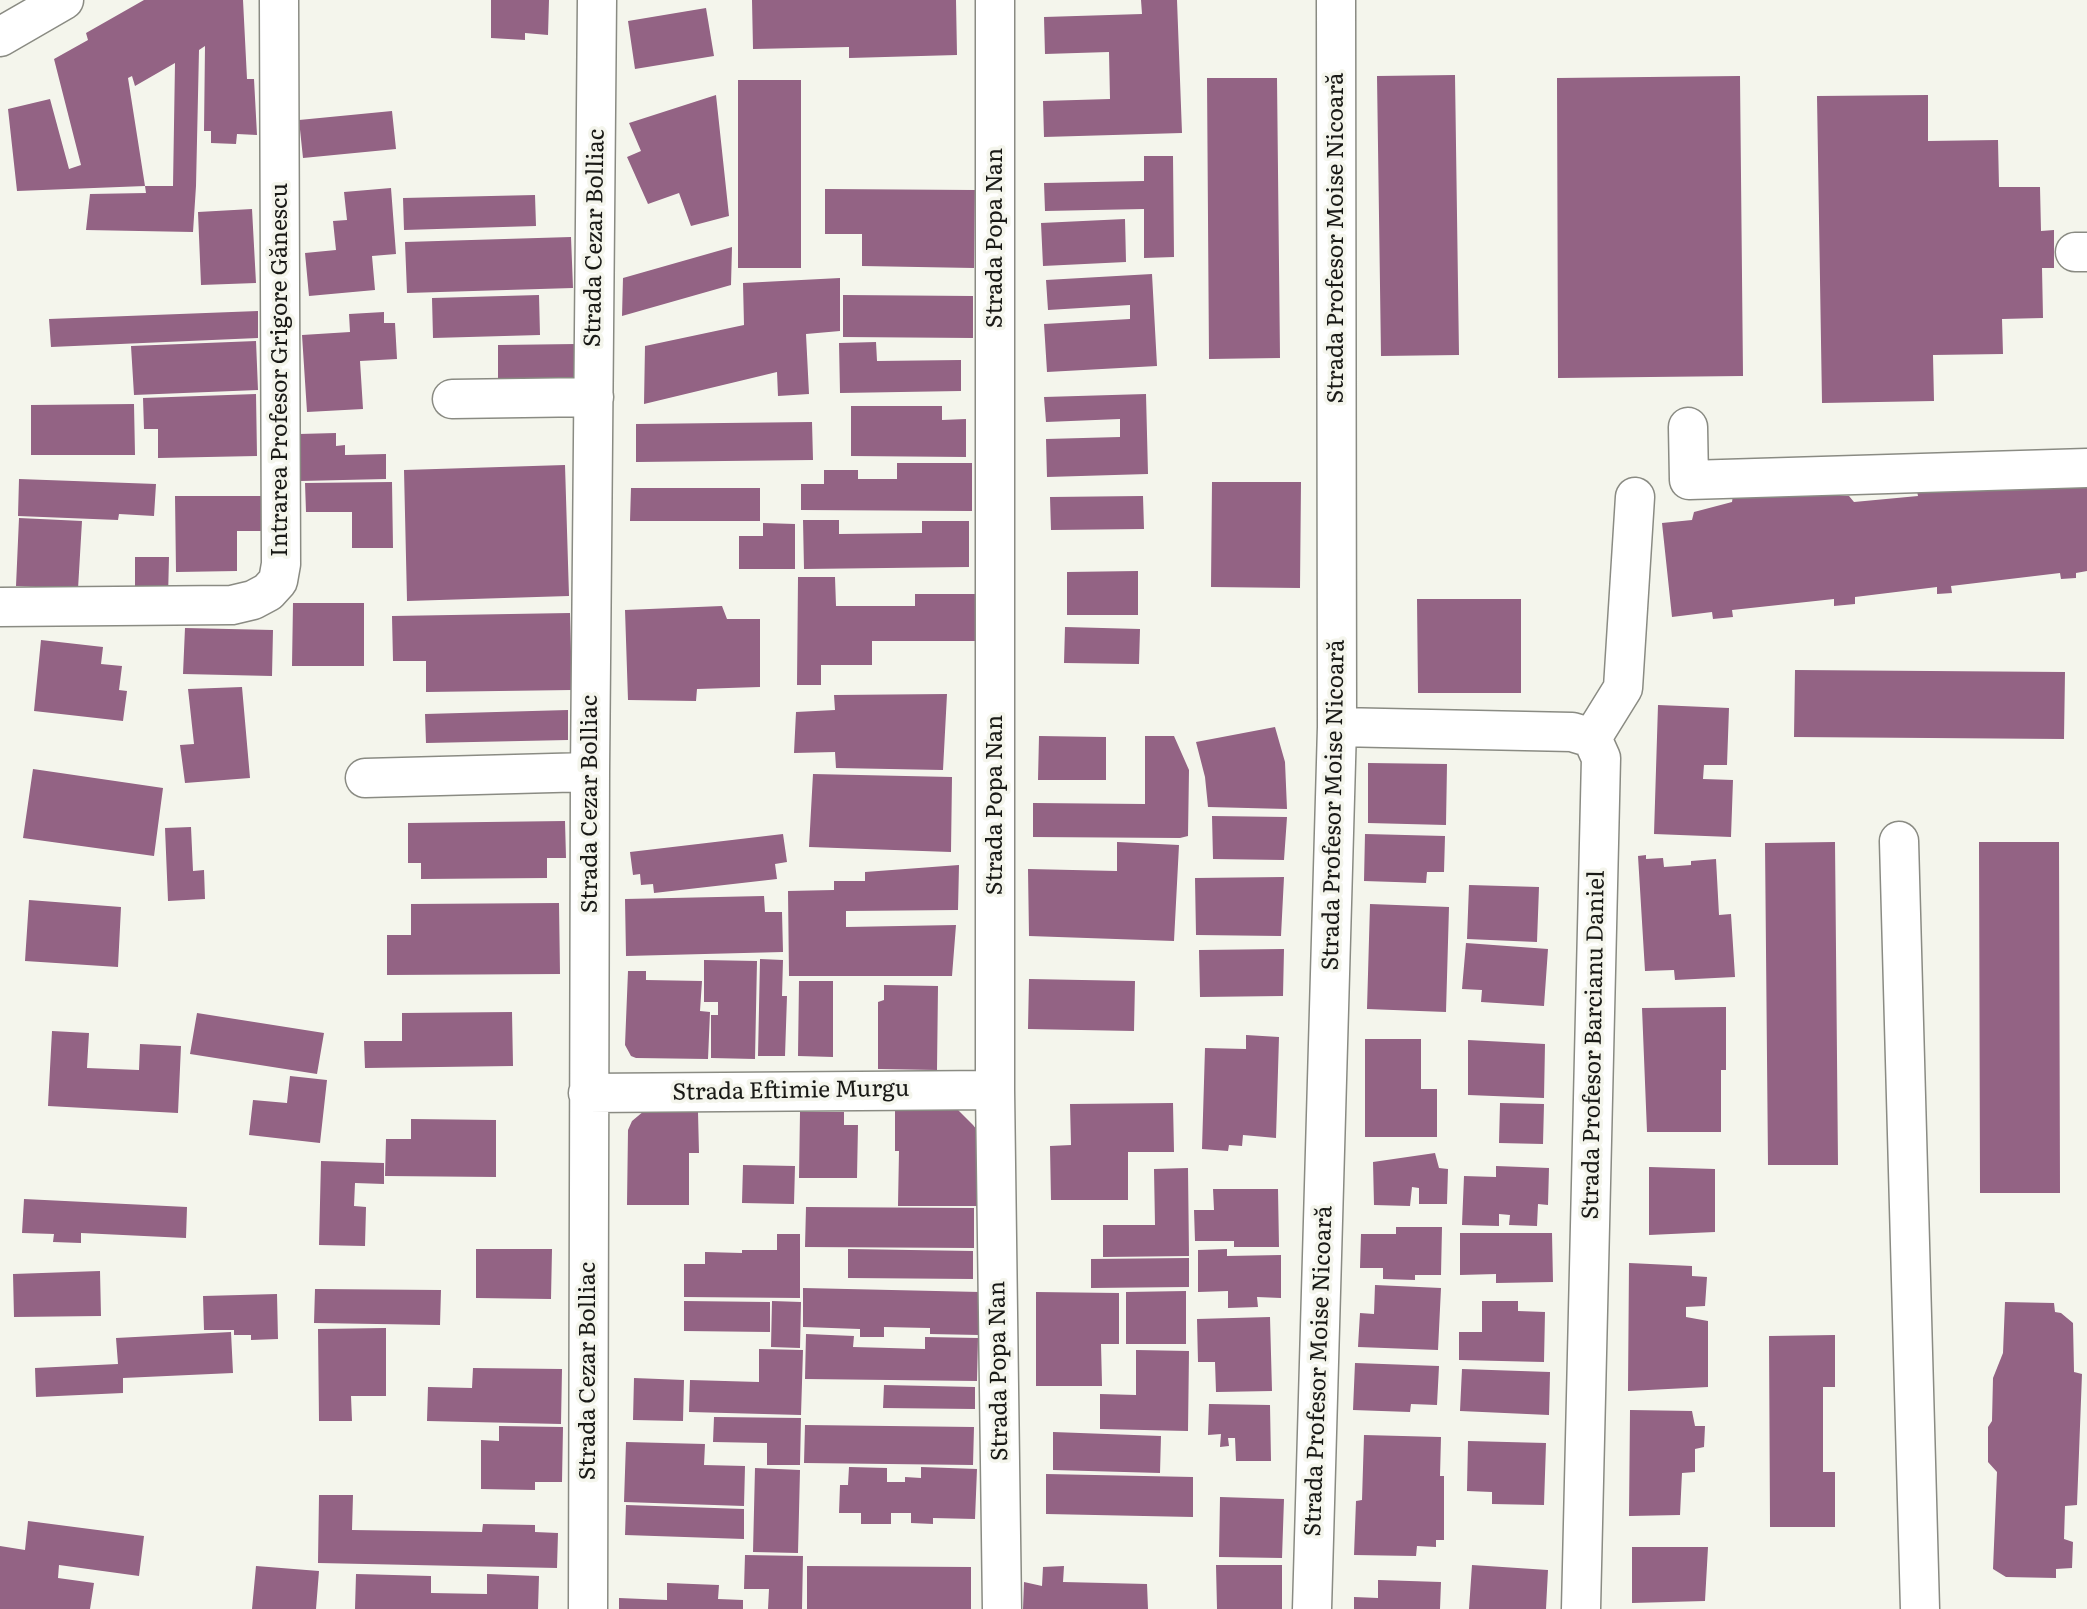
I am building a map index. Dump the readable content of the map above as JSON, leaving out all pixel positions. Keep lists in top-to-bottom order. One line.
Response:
{"streets":{"street":["Strada Cezar Bolliac","Strada Popa Nan","Strada Profesor Moise Nicoară","Intrarea Profesor Grigore Gănescu","Strada Profesor Barcianu Daniel","Strada Eftimie Murgu"]},"crossings":[["Strada Cezar Bolliac","Strada Eftimie Murgu"],["Strada Popa Nan","Strada Eftimie Murgu"]]}
